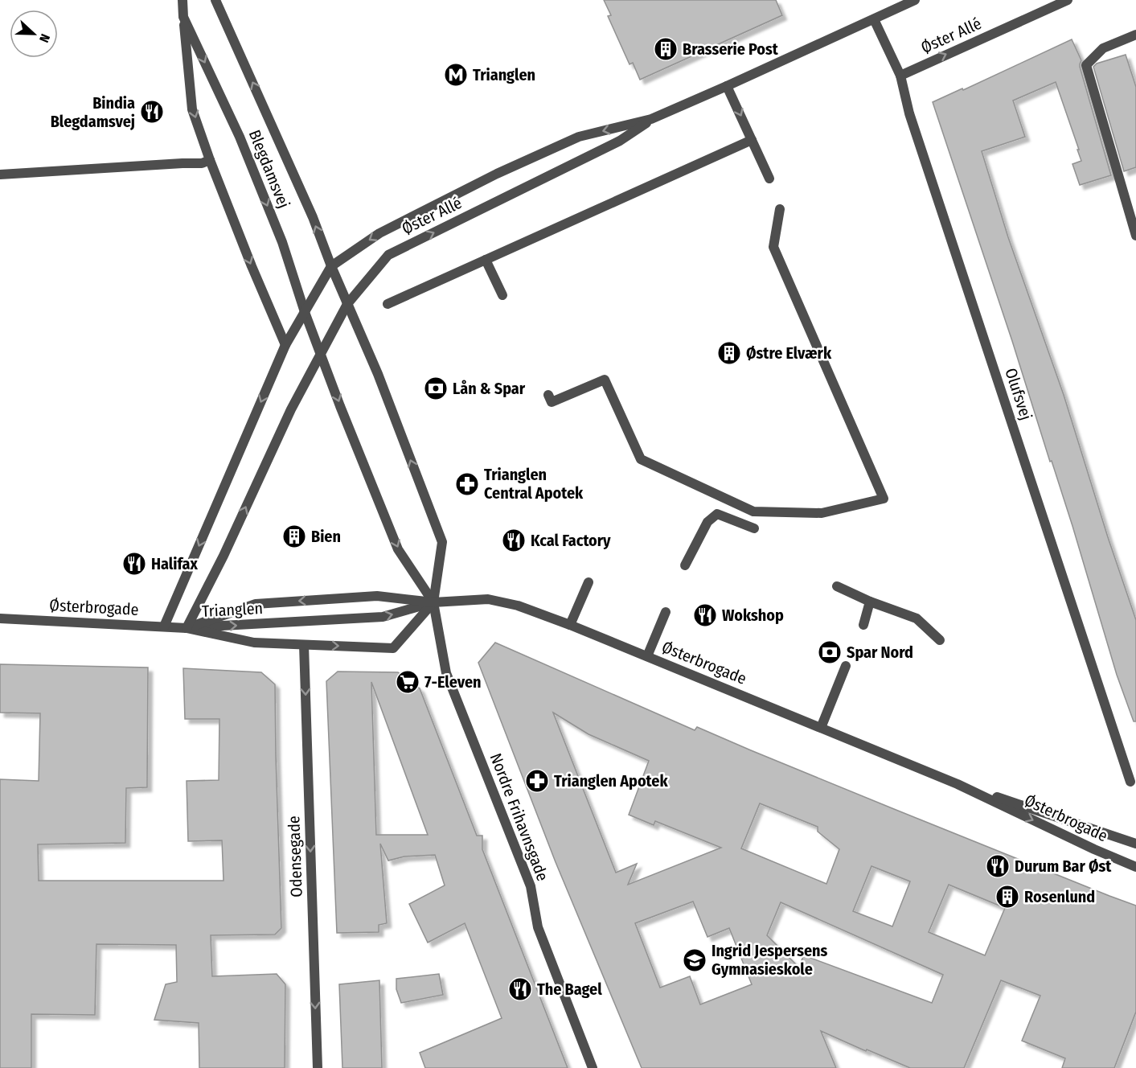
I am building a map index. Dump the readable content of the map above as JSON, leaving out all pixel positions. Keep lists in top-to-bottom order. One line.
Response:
{"streets":{"street":["Øster Allé","Blegdamsvej","Olufsvej","Østerbrogade","Trianglen","Nordre Frihavnsgade","Odensegade"]},"crossings":[["Øster Allé","Blegdamsvej"],["Øster Allé","Olufsvej"],["Øster Allé","Trianglen"],["Østerbrogade","Trianglen"],["Østerbrogade","Nordre Frihavnsgade"],["Østerbrogade","Odensegade"],["Trianglen","Nordre Frihavnsgade"]],"one_way":["Trianglen","Odensegade"],"places":{"building":["Brasserie Post","Østre Elværk","Bien","Rosenlund"],"metro station":["Trianglen"],"restaurant":["Bindia Blegdamsvej","Kcal Factory","Halifax","Wokshop","Durum Bar Øst","The Bagel"],"bank":["Lån & Spar","Spar Nord"],"pharmacy":["Trianglen Central Apotek","Trianglen Apotek"],"supermarket":["7-Eleven"],"school or university":["Ingrid Jespersens Gymnasieskole"]},"north":"right"}
